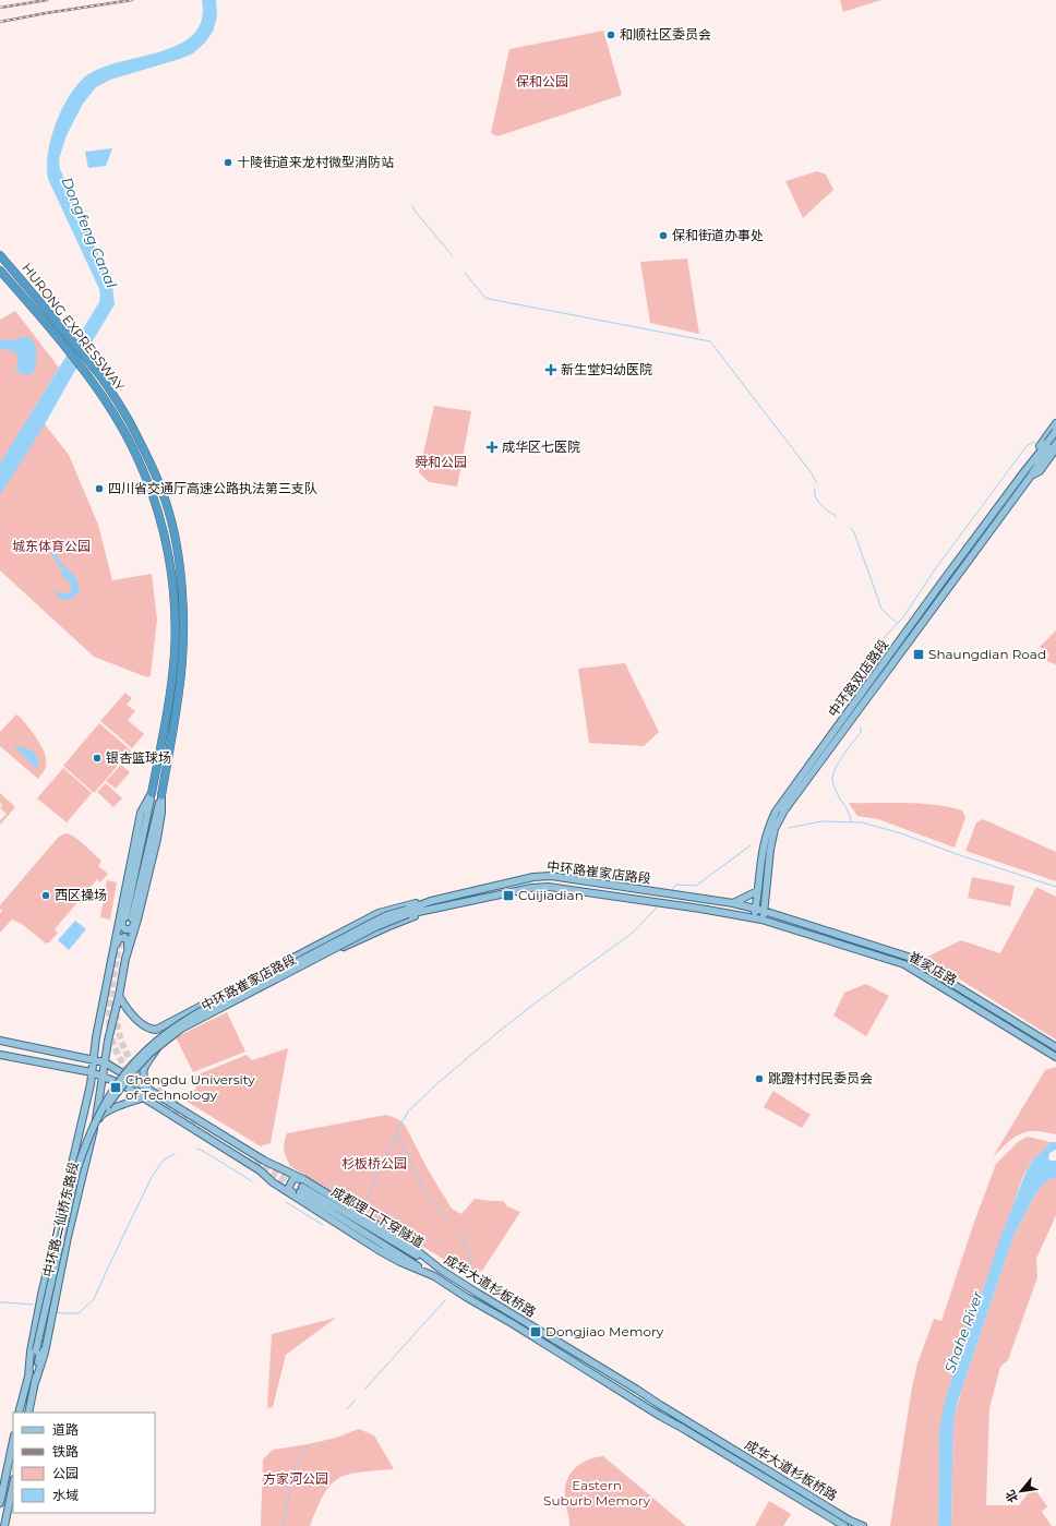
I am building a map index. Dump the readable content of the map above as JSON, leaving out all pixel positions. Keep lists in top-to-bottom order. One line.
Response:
{"streets":{"highway":["HURONG EXPRESSWAY"],"main road":["中环路双店路段","中环路崔家店路段","崔家店路","成都理工下穿隧道","中环路二仙桥东路段","成华大道杉板桥路"]},"crossings":[["中环路双店路段","中环路崔家店路段"],["中环路双店路段","崔家店路"],["中环路崔家店路段","崔家店路"],["中环路崔家店路段","中环路二仙桥东路段"],["中环路崔家店路段","成华大道杉板桥路"],["成都理工下穿隧道","成华大道杉板桥路"],["中环路二仙桥东路段","成华大道杉板桥路"]],"water":["Dongfeng Canal","Shahe River"],"parks":["保和公园","舜和公园","城东体育公园","杉板桥公园","方家河公园","Eastern Suburb Memory"],"places":{"other":["和顺社区委员会","十陵街道来龙村微型消防站","保和街道办事处","四川省交通厅高速公路执法第三支队","银杏篮球场","西区操场","跳蹬村村民委员会"],"health":["新生堂妇幼医院","成华区七医院"],"transit":["Shaungdian Road","Cuijiadian","Chengdu University of Technology","Dongjiao Memory"]},"legend":["道路","铁路","公园","水域"],"north":"bottom left"}
